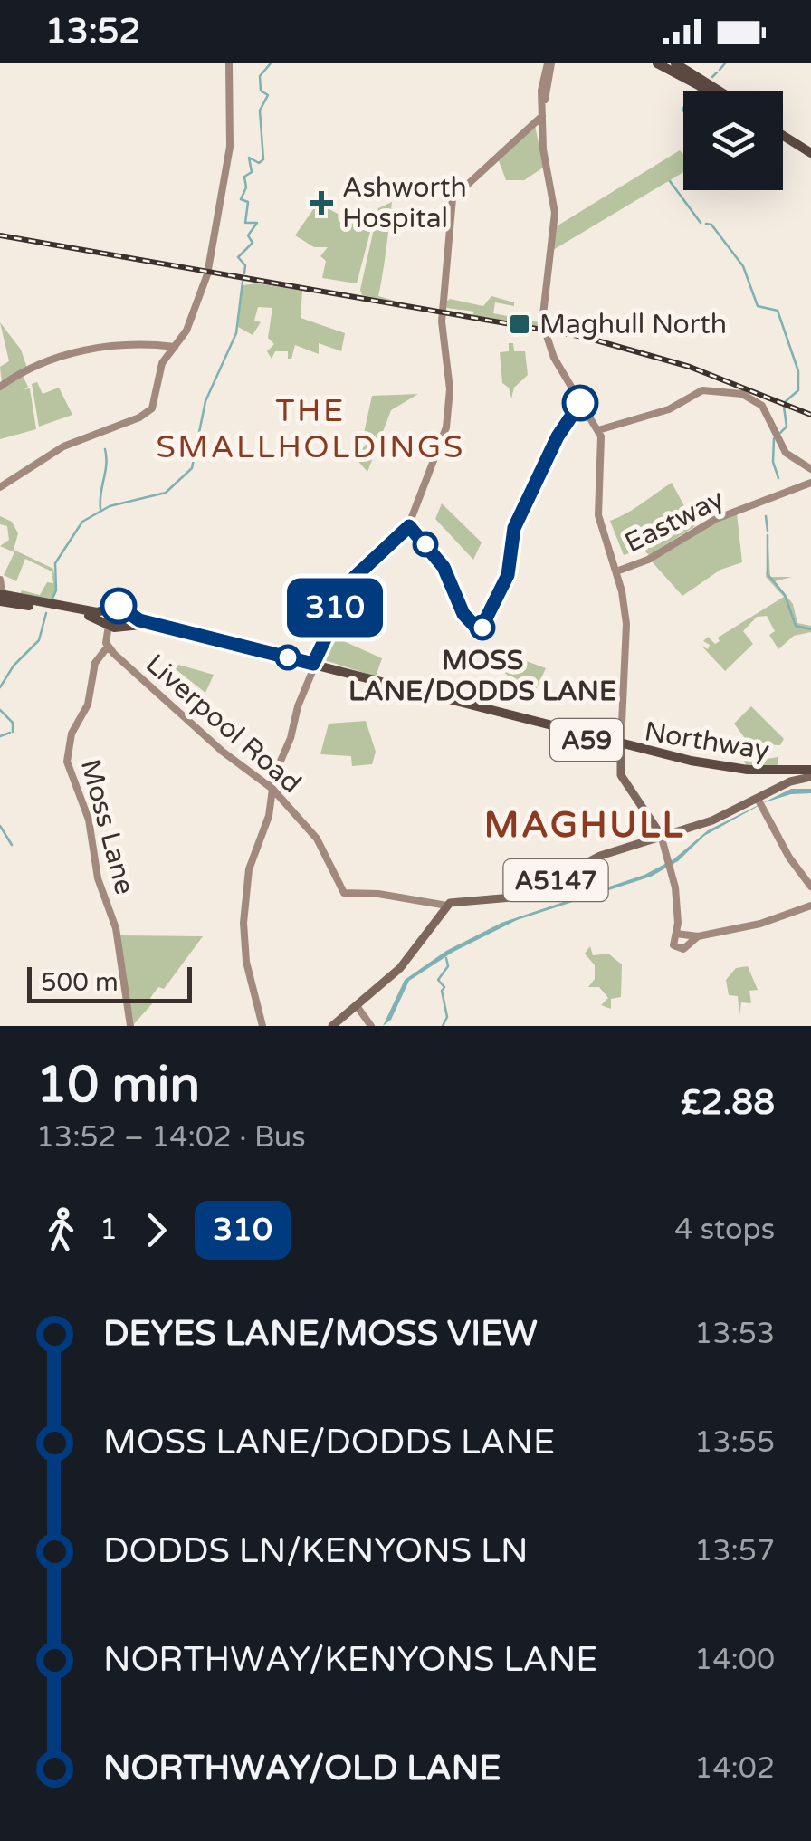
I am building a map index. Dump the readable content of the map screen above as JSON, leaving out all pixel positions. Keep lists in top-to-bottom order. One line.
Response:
{"streets":{"highway":["A59","Northway"],"main road":["A5147"],"street":["Eastway","Liverpool Road","Moss Lane"]},"crossings":[["Eastway","Northway"],["Liverpool Road","Moss Lane"],["Liverpool Road","A5147"],["A59","Northway"],["Northway","A5147"]],"districts":["THE SMALLHOLDINGS","MAGHULL"],"places":{"health":["Ashworth Hospital"],"transit":["Maghull North"],"other":["MOSS LANE/DODDS LANE"]},"lines":["bus line 310"],"scale_bar":"500 m","page":{"status":"13:52","on_map":"310","scale":"500 m","heading":["10 min","13:52 – 14:02 · Bus","£2.88"],"legs":["1","310","4 stops"],"list":[{"name":"DEYES LANE/MOSS VIEW","value":"13:53"},{"name":"MOSS LANE/DODDS LANE","value":"13:55"},{"name":"DODDS LN/KENYONS LN","value":"13:57"},{"name":"NORTHWAY/KENYONS LANE","value":"14:00"},{"name":"NORTHWAY/OLD LANE","value":"14:02"}]}}
